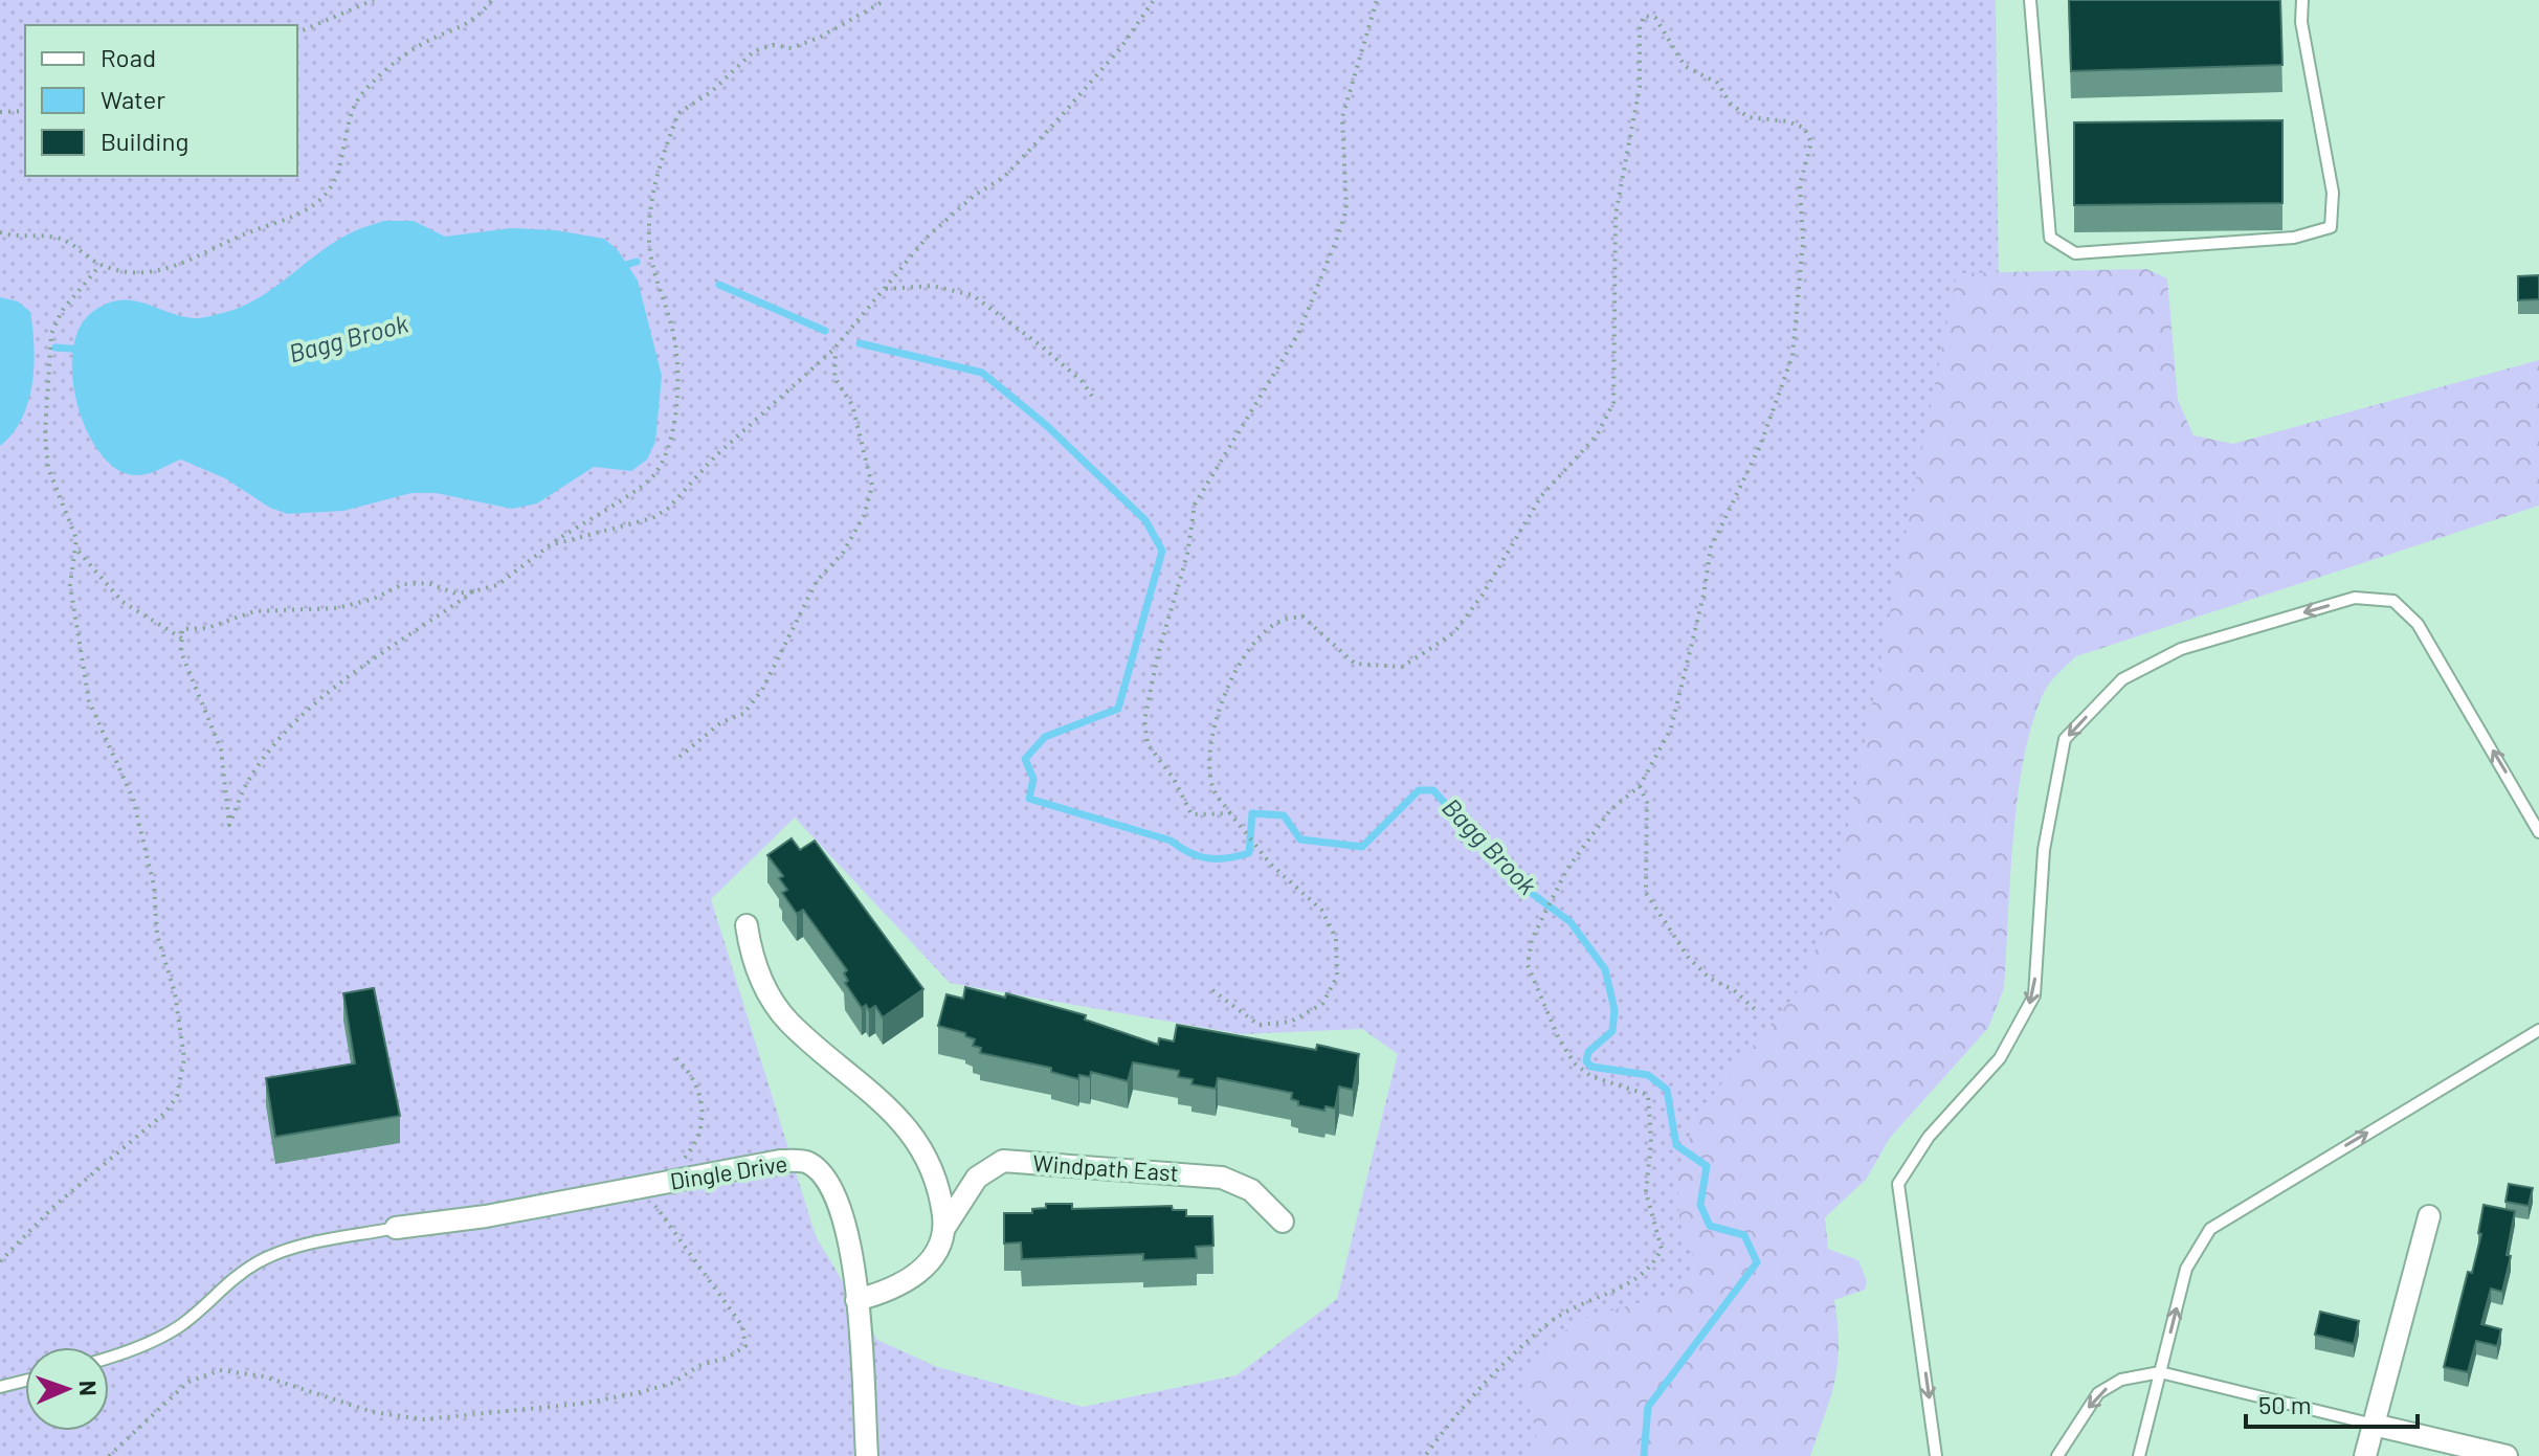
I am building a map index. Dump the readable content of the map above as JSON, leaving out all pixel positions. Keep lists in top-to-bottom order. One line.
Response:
{"streets":{"street":["Windpath East","Dingle Drive"]},"crossings":[["Windpath East","Dingle Drive"]],"water":["Bagg Brook"],"legend":["Road","Water","Building"],"scale_bar":"50 m","north":"right"}
